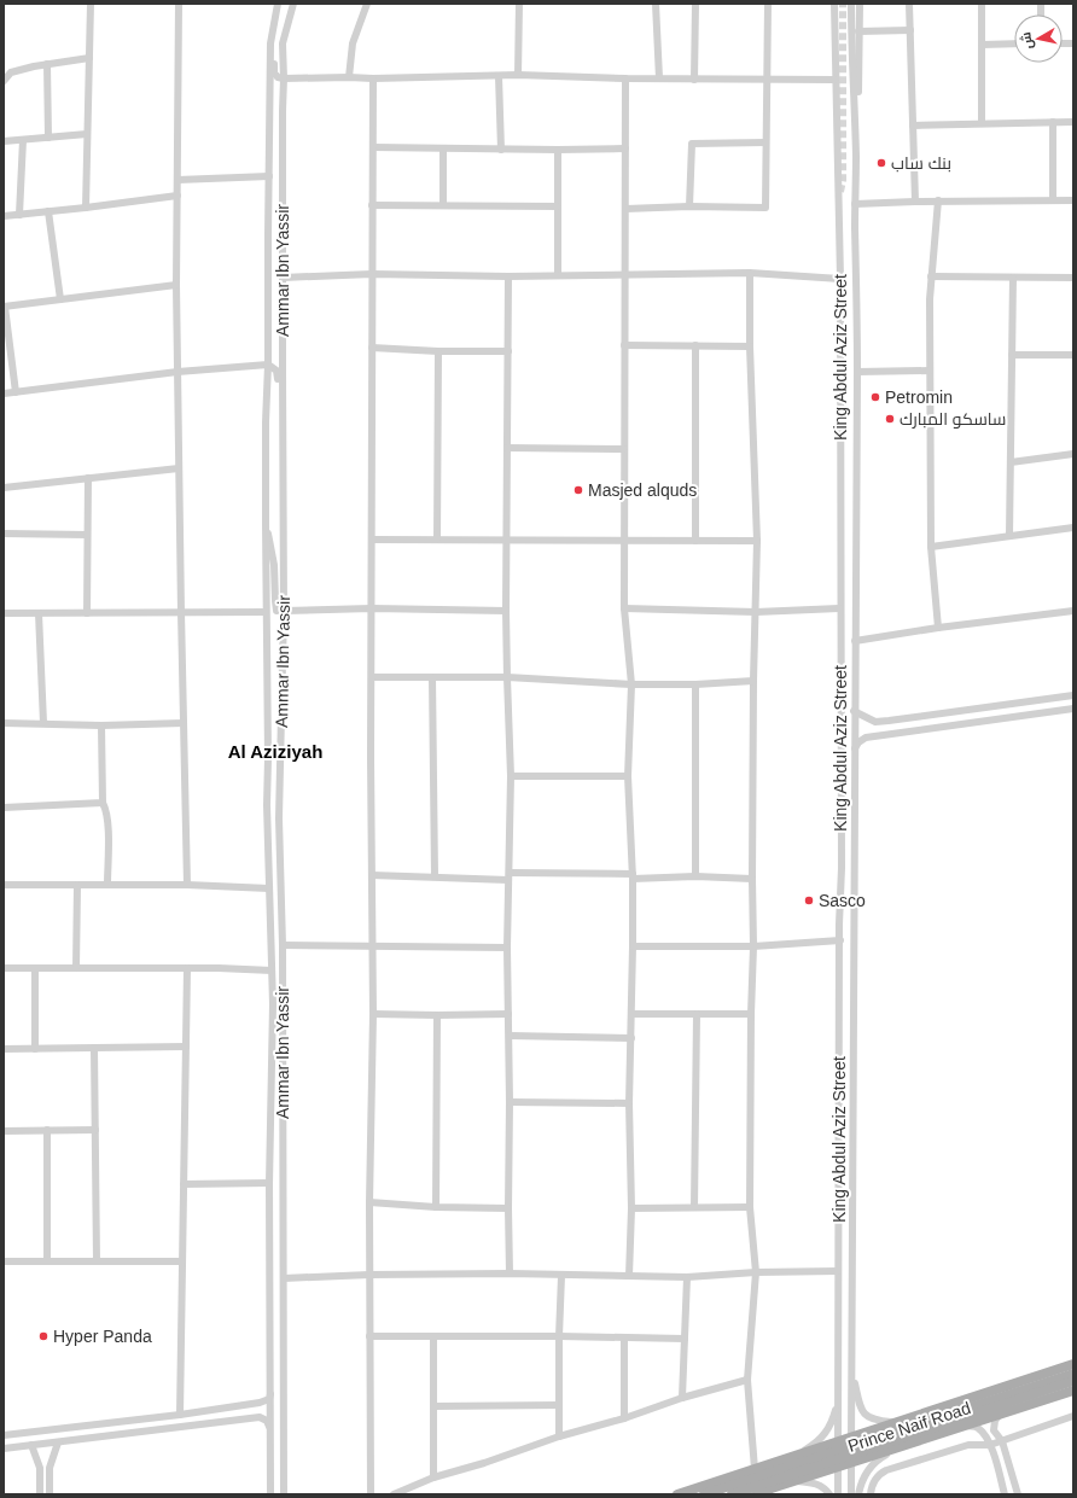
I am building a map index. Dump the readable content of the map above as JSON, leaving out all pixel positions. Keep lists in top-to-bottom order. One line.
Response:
{"streets":{"main road":["Prince Naif Road"],"street":["Ammar Ibn Yassir","King Abdul Aziz Street"]},"crossings":[["King Abdul Aziz Street","Prince Naif Road"]],"districts":["Al Aziziyah"],"places":["بنك ساب","Petromin","ساسكو المبارك","Masjed alquds","Sasco","Hyper Panda"],"north":"left"}
